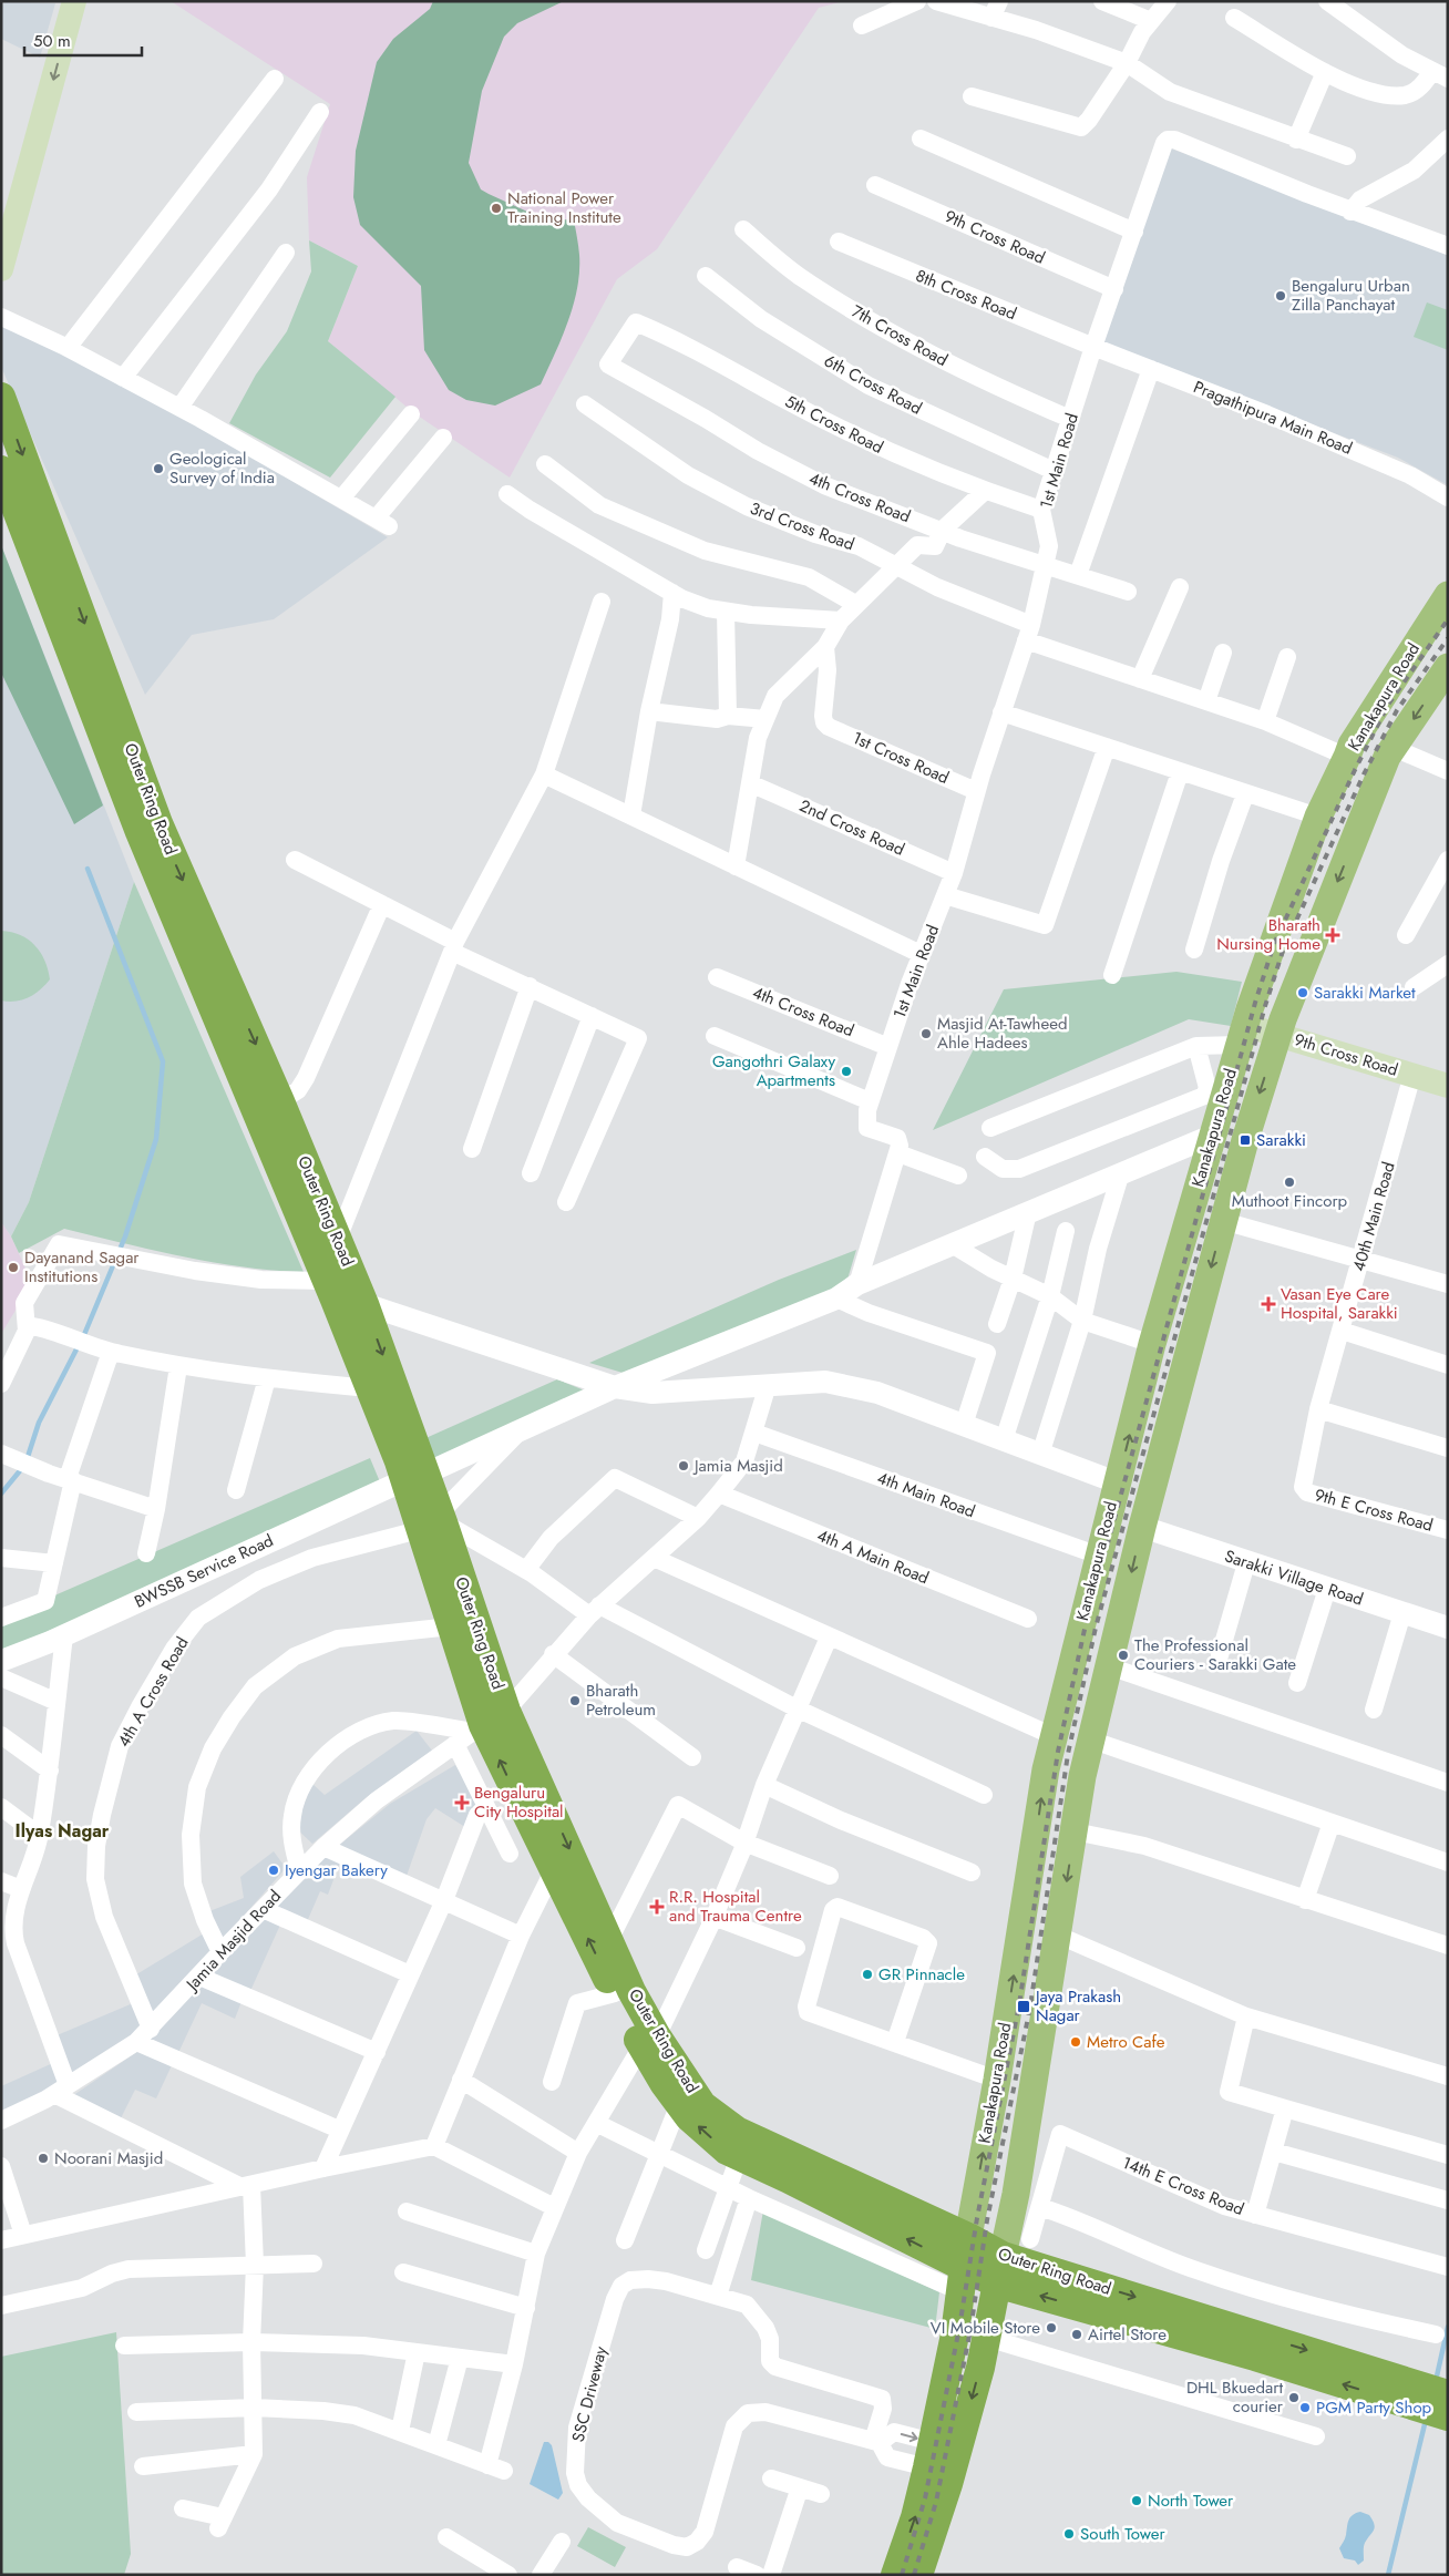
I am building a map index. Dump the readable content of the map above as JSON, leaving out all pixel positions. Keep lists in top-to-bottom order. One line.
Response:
{"streets":{"highway":["Kanakapura Road","Outer Ring Road"],"main road":["9th Cross Road"],"street":["8th Cross Road","7th Cross Road","6th Cross Road","Pragathipura Main Road","5th Cross Road","1st Main Road","4th Cross Road","3rd Cross Road","1st Cross Road","2nd Cross Road","40th Main Road","4th Main Road","9th E Cross Road","4th A Main Road","BWSSB Service Road","Sarakki Village Road","4th A Cross Road","Jamia Masjid Road","14th E Cross Road","SSC Driveway"]},"crossings":[["9th Cross Road","1st Main Road"],["9th Cross Road","Kanakapura Road"],["9th Cross Road","40th Main Road"],["8th Cross Road","Pragathipura Main Road"],["8th Cross Road","1st Main Road"],["7th Cross Road","1st Main Road"],["6th Cross Road","1st Main Road"],["Pragathipura Main Road","1st Main Road"],["5th Cross Road","1st Main Road"],["5th Cross Road","4th Cross Road"],["1st Main Road","4th Cross Road"],["1st Main Road","3rd Cross Road"],["1st Main Road","1st Cross Road"],["1st Main Road","2nd Cross Road"],["Kanakapura Road","Outer Ring Road"],["Kanakapura Road","4th Main Road"],["Kanakapura Road","BWSSB Service Road"],["Kanakapura Road","Sarakki Village Road"],["Outer Ring Road","BWSSB Service Road"],["Outer Ring Road","4th A Cross Road"],["Outer Ring Road","Jamia Masjid Road"],["40th Main Road","9th E Cross Road"],["4th Main Road","Jamia Masjid Road"],["4th A Main Road","Jamia Masjid Road"],["4th A Cross Road","Jamia Masjid Road"]],"districts":["Ilyas Nagar"],"places":{"other":["National Power Training Institute","Bengaluru Urban Zilla Panchayat","Geological Survey of India","Sarakki Market","Masjid At-Tawheed Ahle Hadees","Gangothri Galaxy Apartments","Muthoot Fincorp","Dayanand Sagar Institutions","Jamia Masjid","The Professional Couriers - Sarakki Gate","Bharath Petroleum","Iyengar Bakery","GR Pinnacle","Metro Cafe","Noorani Masjid","VI Mobile Store","Airtel Store","DHL Bkuedart courier","PGM Party Shop","North Tower","South Tower"],"health":["Bharath Nursing Home","Vasan Eye Care Hospital, Sarakki","Bengaluru City Hospital","R.R. Hospital and Trauma Centre"],"transit":["Sarakki","Jaya Prakash Nagar"]},"scale_bar":"50 m"}
